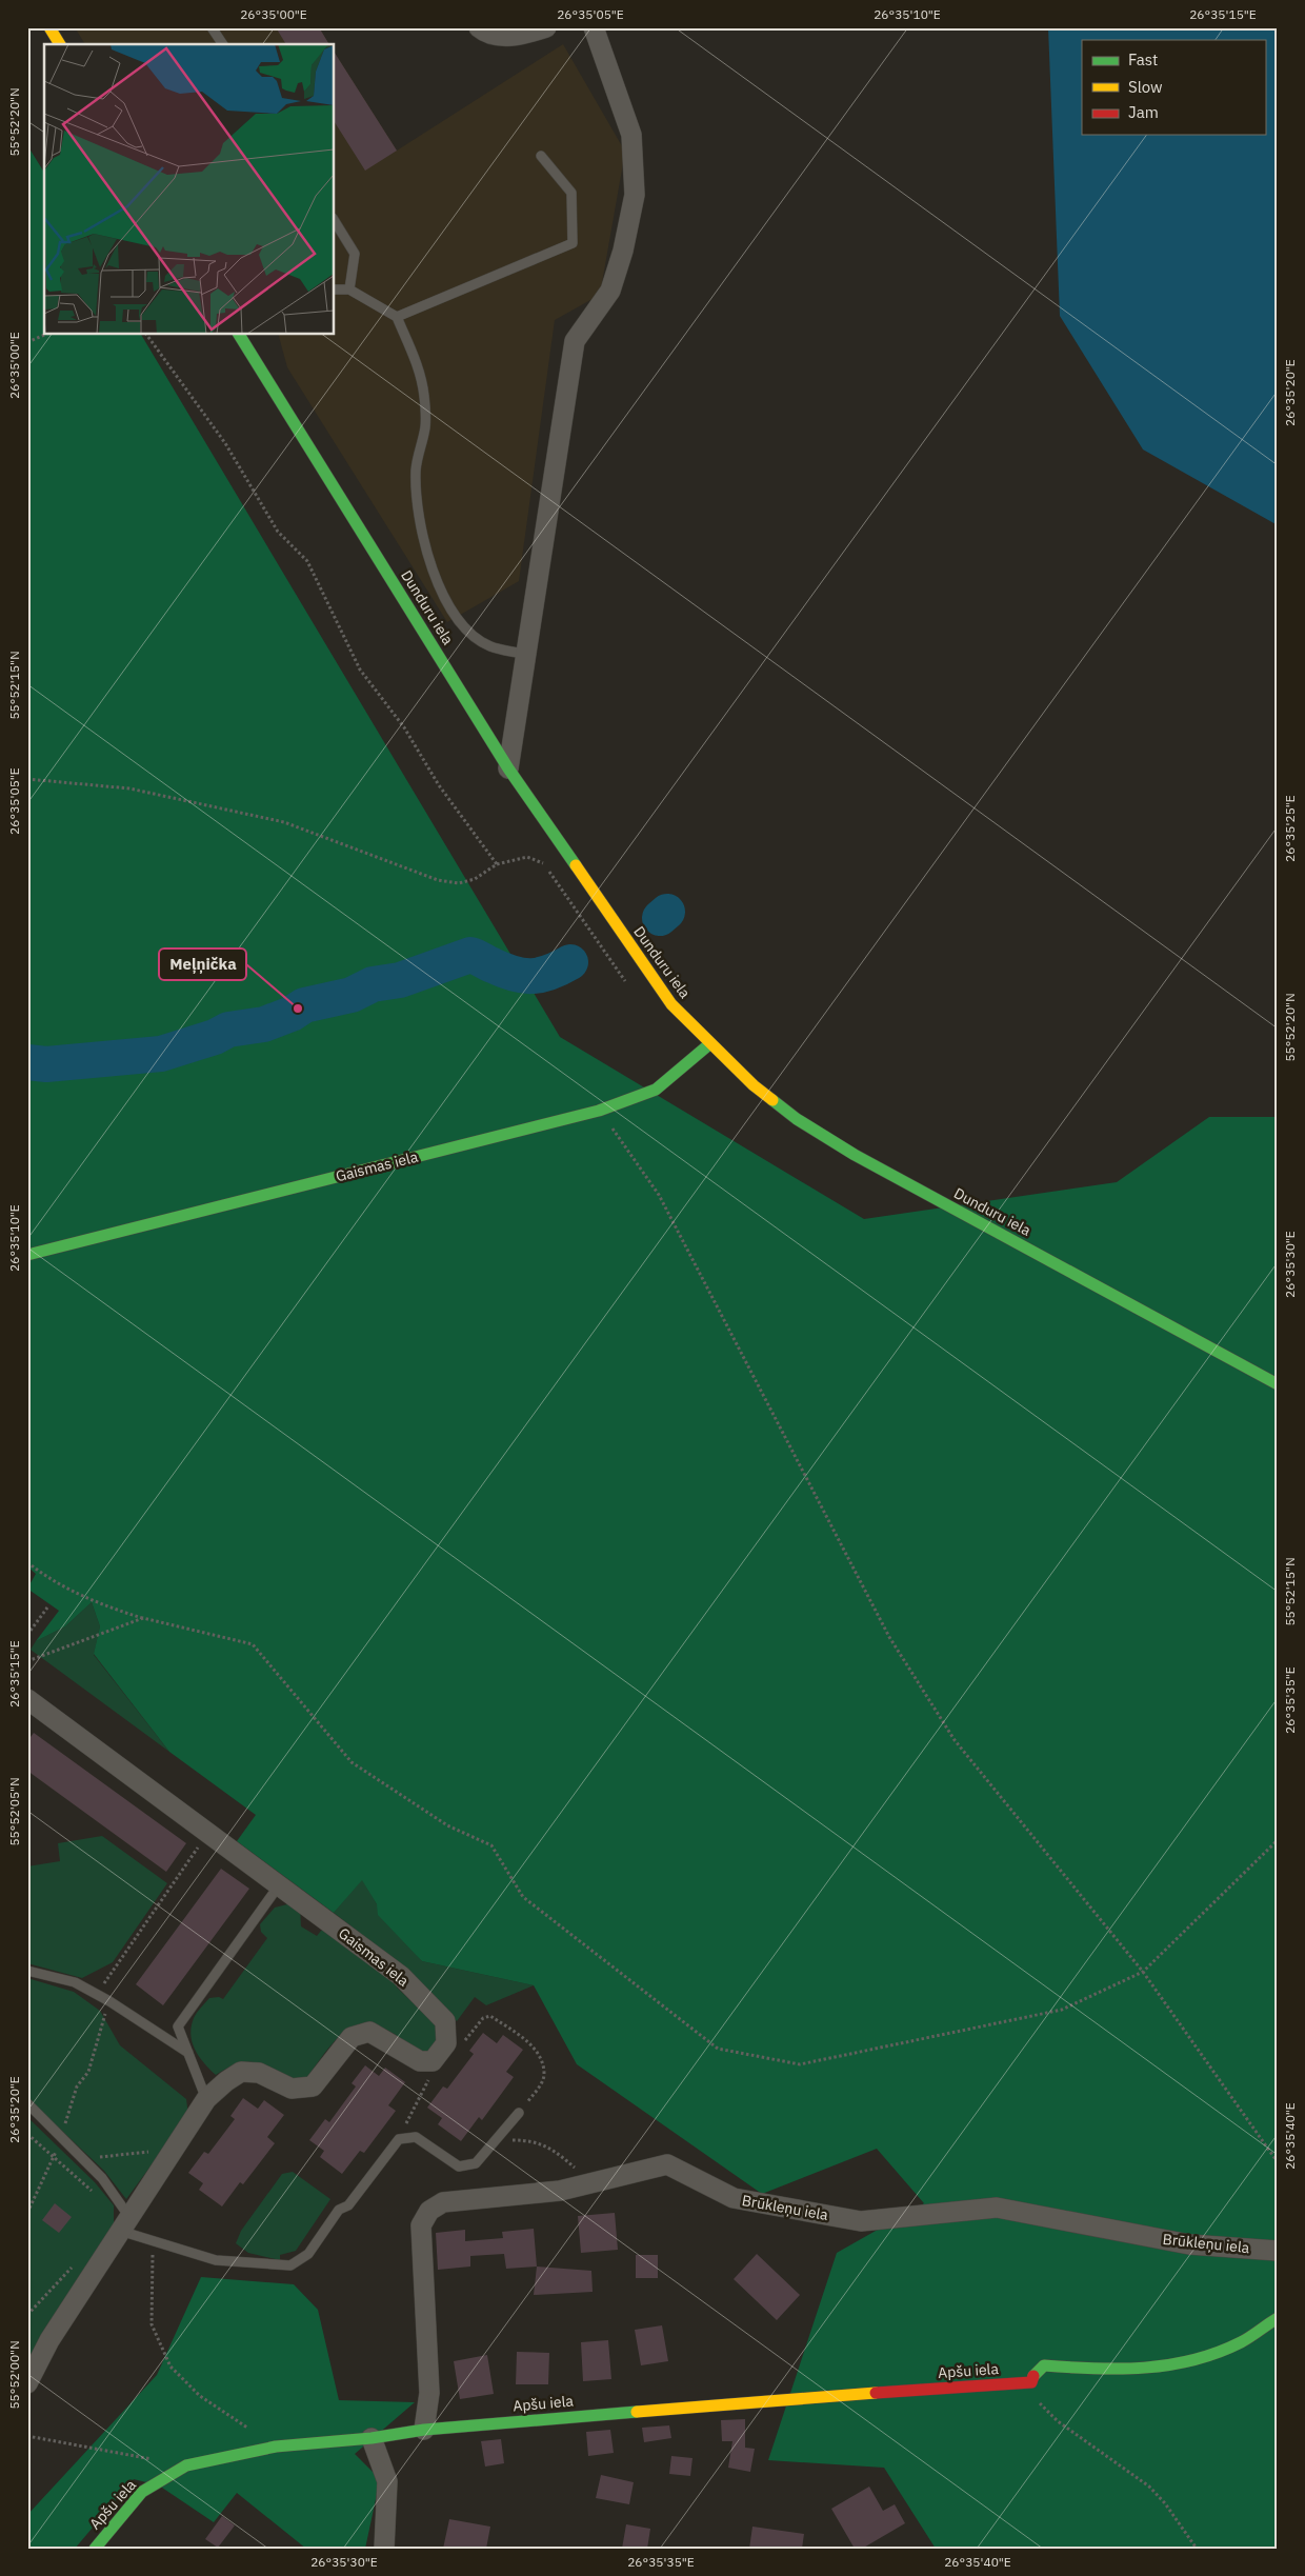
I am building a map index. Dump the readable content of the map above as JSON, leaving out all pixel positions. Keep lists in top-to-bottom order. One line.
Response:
{"streets":{"street":["Dunduru iela","Gaismas iela","Brūkleņu iela","Apšu iela"]},"crossings":[["Dunduru iela","Gaismas iela"],["Brūkleņu iela","Apšu iela"]],"places":["Meļņička"],"legend":["Fast","Slow","Jam"],"coordinates":["26°35'00\"E","26°35'05\"E","26°35'10\"E","26°35'15\"E","55°52'20\"N","26°35'20\"E","55°52'15\"N","26°35'25\"E","26°35'30\"E","26°35'35\"E","55°52'05\"N","26°35'40\"E","55°52'00\"N"]}
